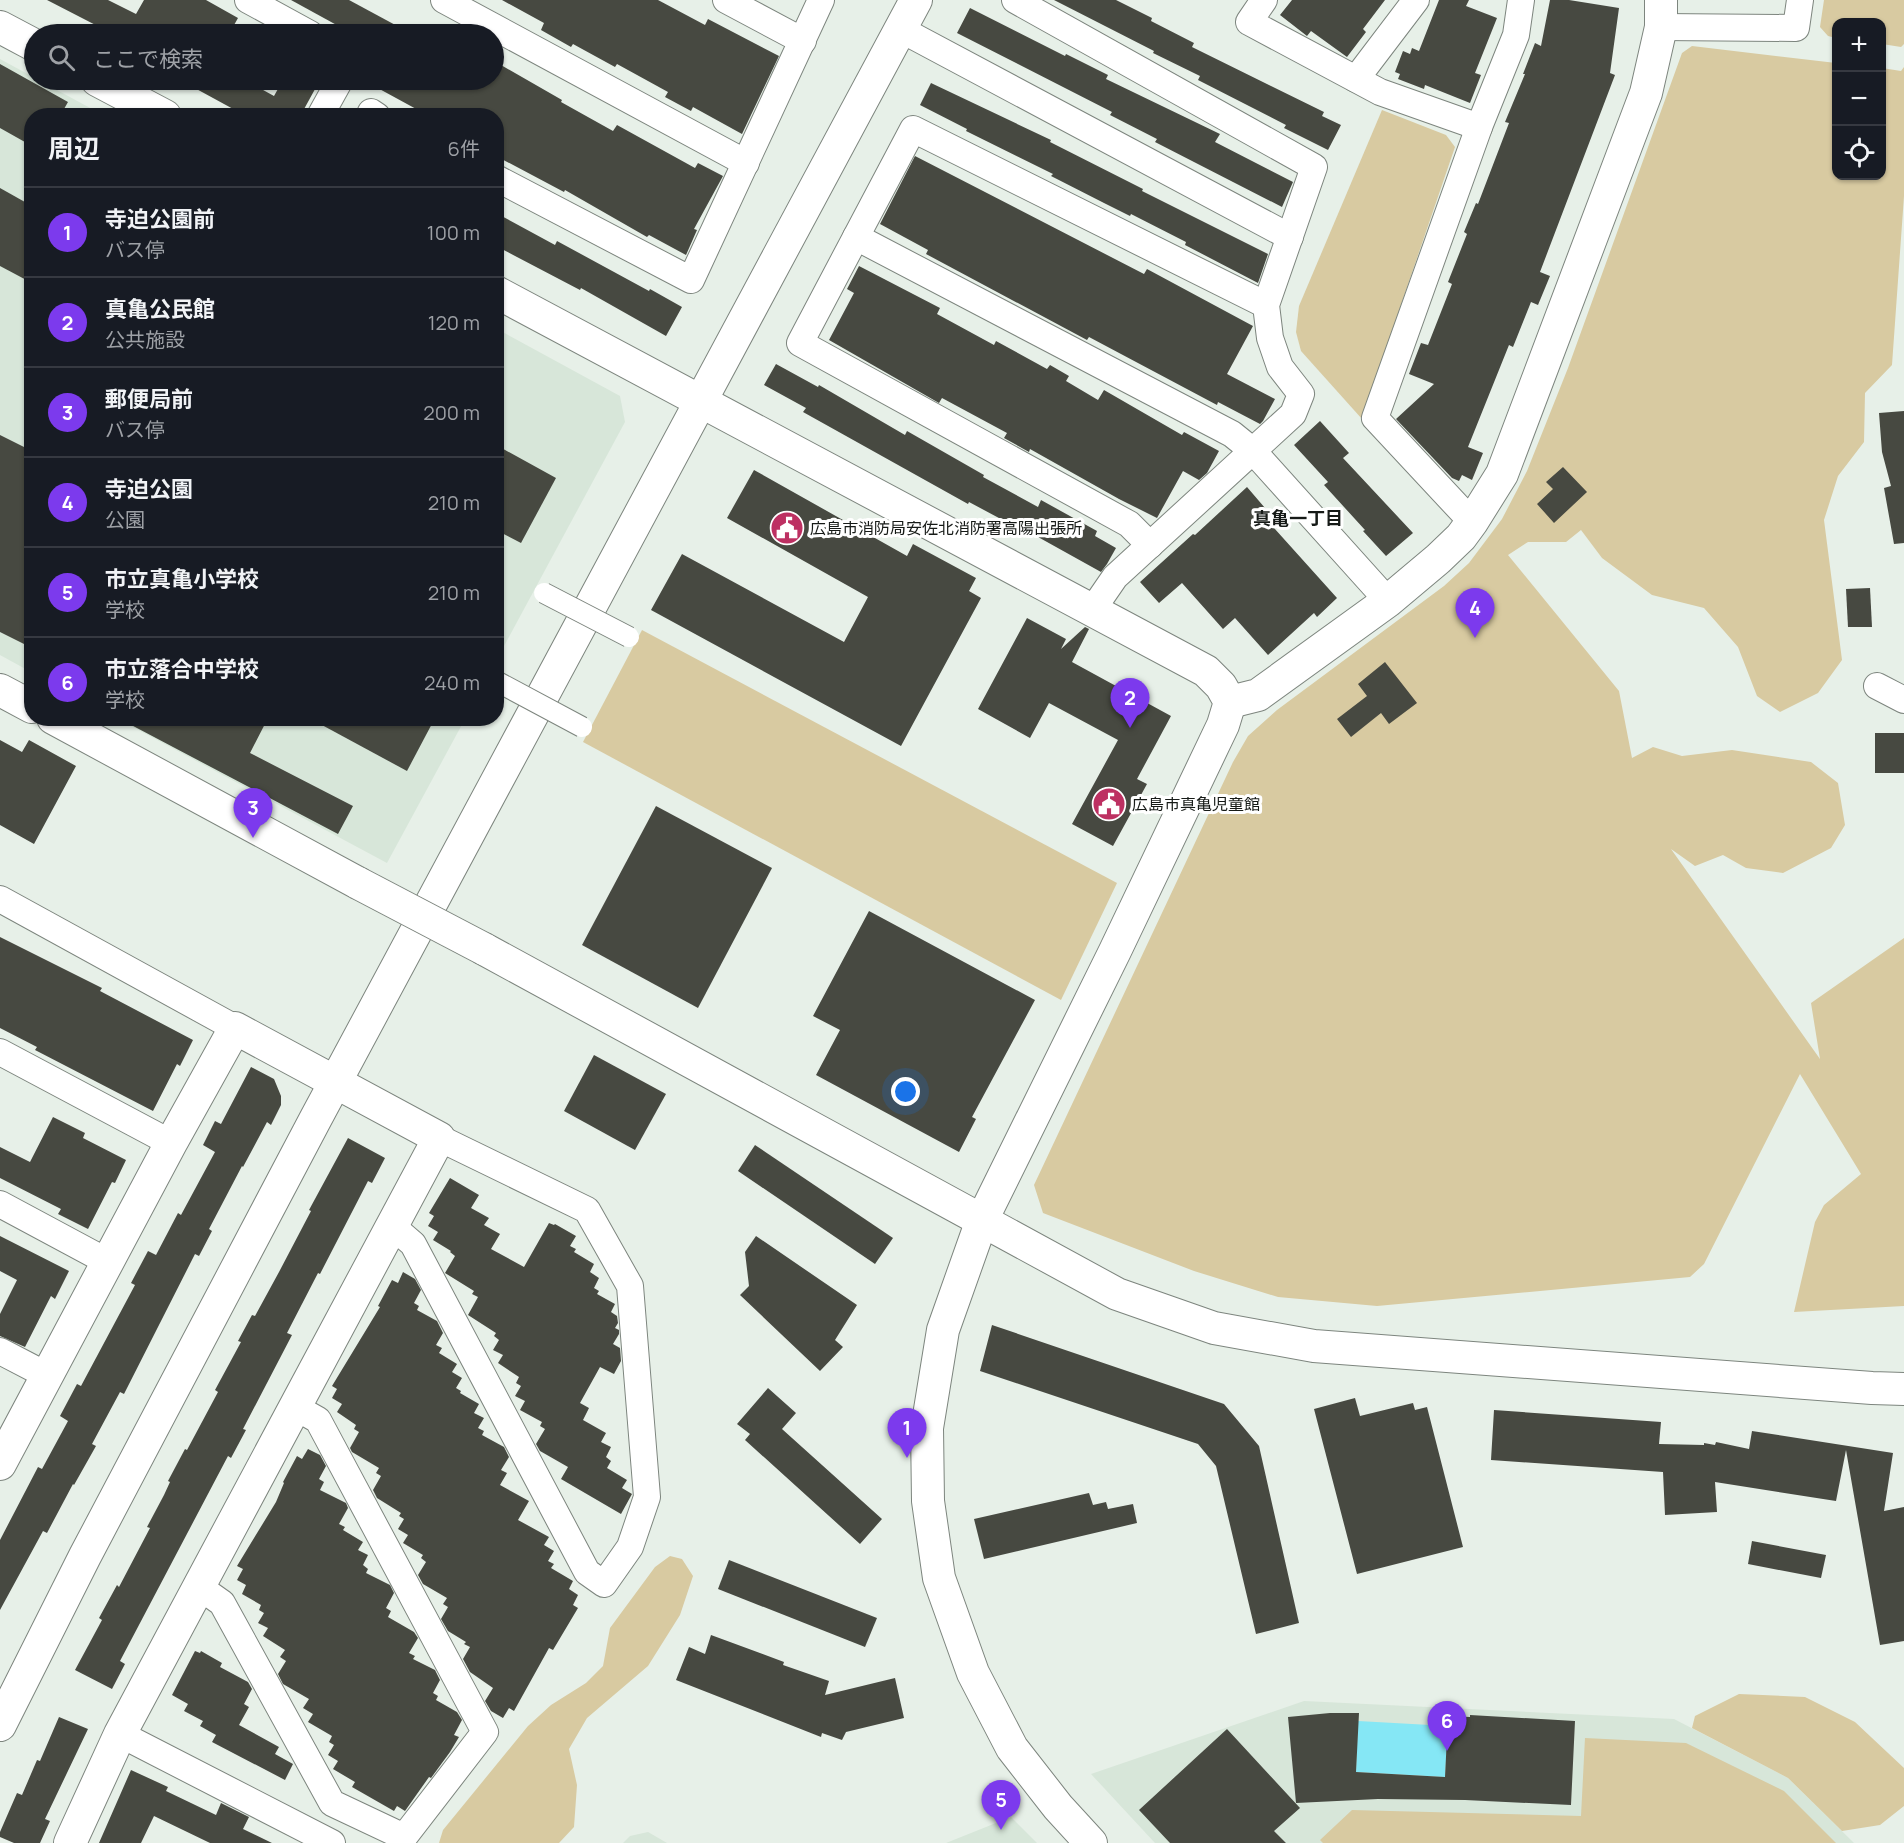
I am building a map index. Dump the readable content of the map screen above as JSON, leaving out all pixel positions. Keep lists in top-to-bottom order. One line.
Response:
{"districts":["真亀一丁目"],"places":{"public building":["広島市消防局安佐北消防署高陽出張所","広島市真亀児童館"]},"page":{"map_buttons":["+","−"],"search":"ここで検索","heading":["周辺","6件"],"list":[{"mark":"1","name":"寺迫公園前","note":"バス停","value":"100 m"},{"mark":"2","name":"真亀公民館","note":"公共施設","value":"120 m"},{"mark":"3","name":"郵便局前","note":"バス停","value":"200 m"},{"mark":"4","name":"寺迫公園","note":"公園","value":"210 m"},{"mark":"5","name":"市立真亀小学校","note":"学校","value":"210 m"},{"mark":"6","name":"市立落合中学校","note":"学校","value":"240 m"}],"pins":["4","2","3","1","6","5"]}}
